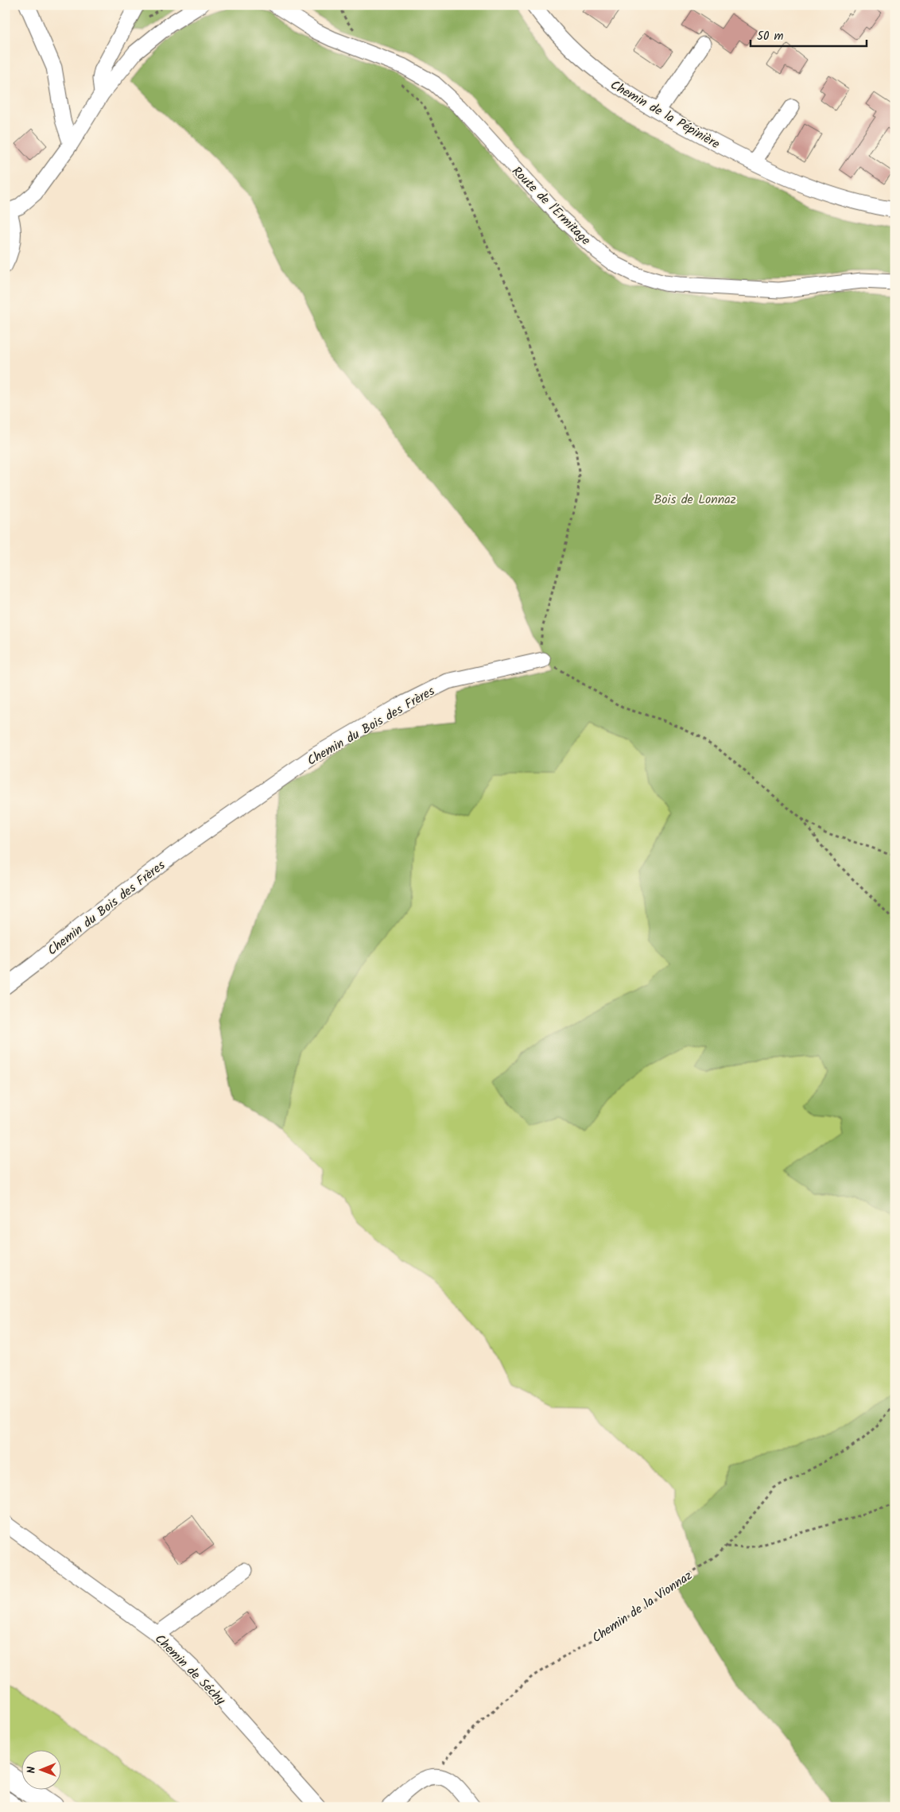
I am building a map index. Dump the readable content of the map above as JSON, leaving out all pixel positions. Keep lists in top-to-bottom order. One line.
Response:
{"streets":{"street":["Chemin de la Pépinière","Route de l'Ermitage","Chemin du Bois des Frères","Chemin de Séchy"],"path":["Chemin de la Vionnaz"]},"parks":["Bois de Lonnaz"],"scale_bar":"50 m","north":"left"}
